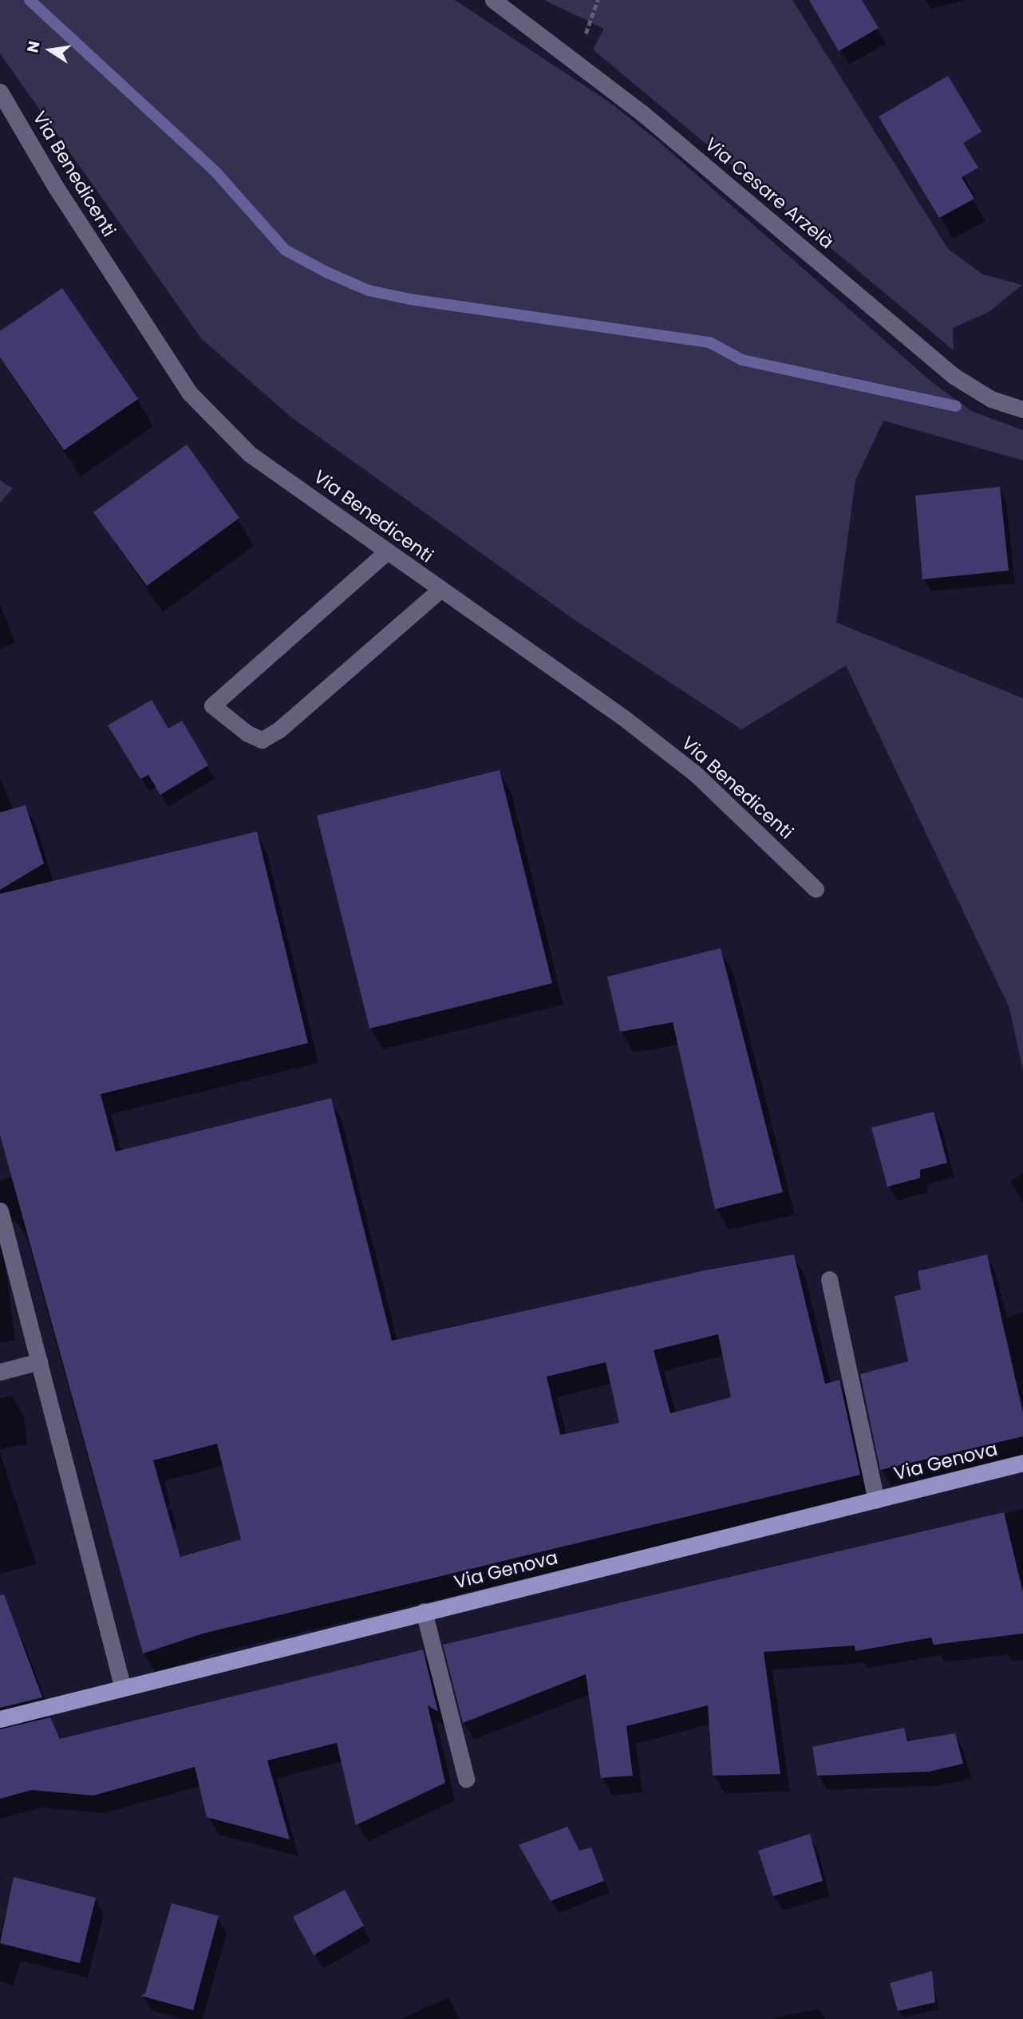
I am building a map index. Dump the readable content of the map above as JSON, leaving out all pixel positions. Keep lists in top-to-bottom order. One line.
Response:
{"streets":{"main road":["Via Genova"],"street":["Via Benedicenti","Via Cesare Arzelà"]},"north":"left"}
